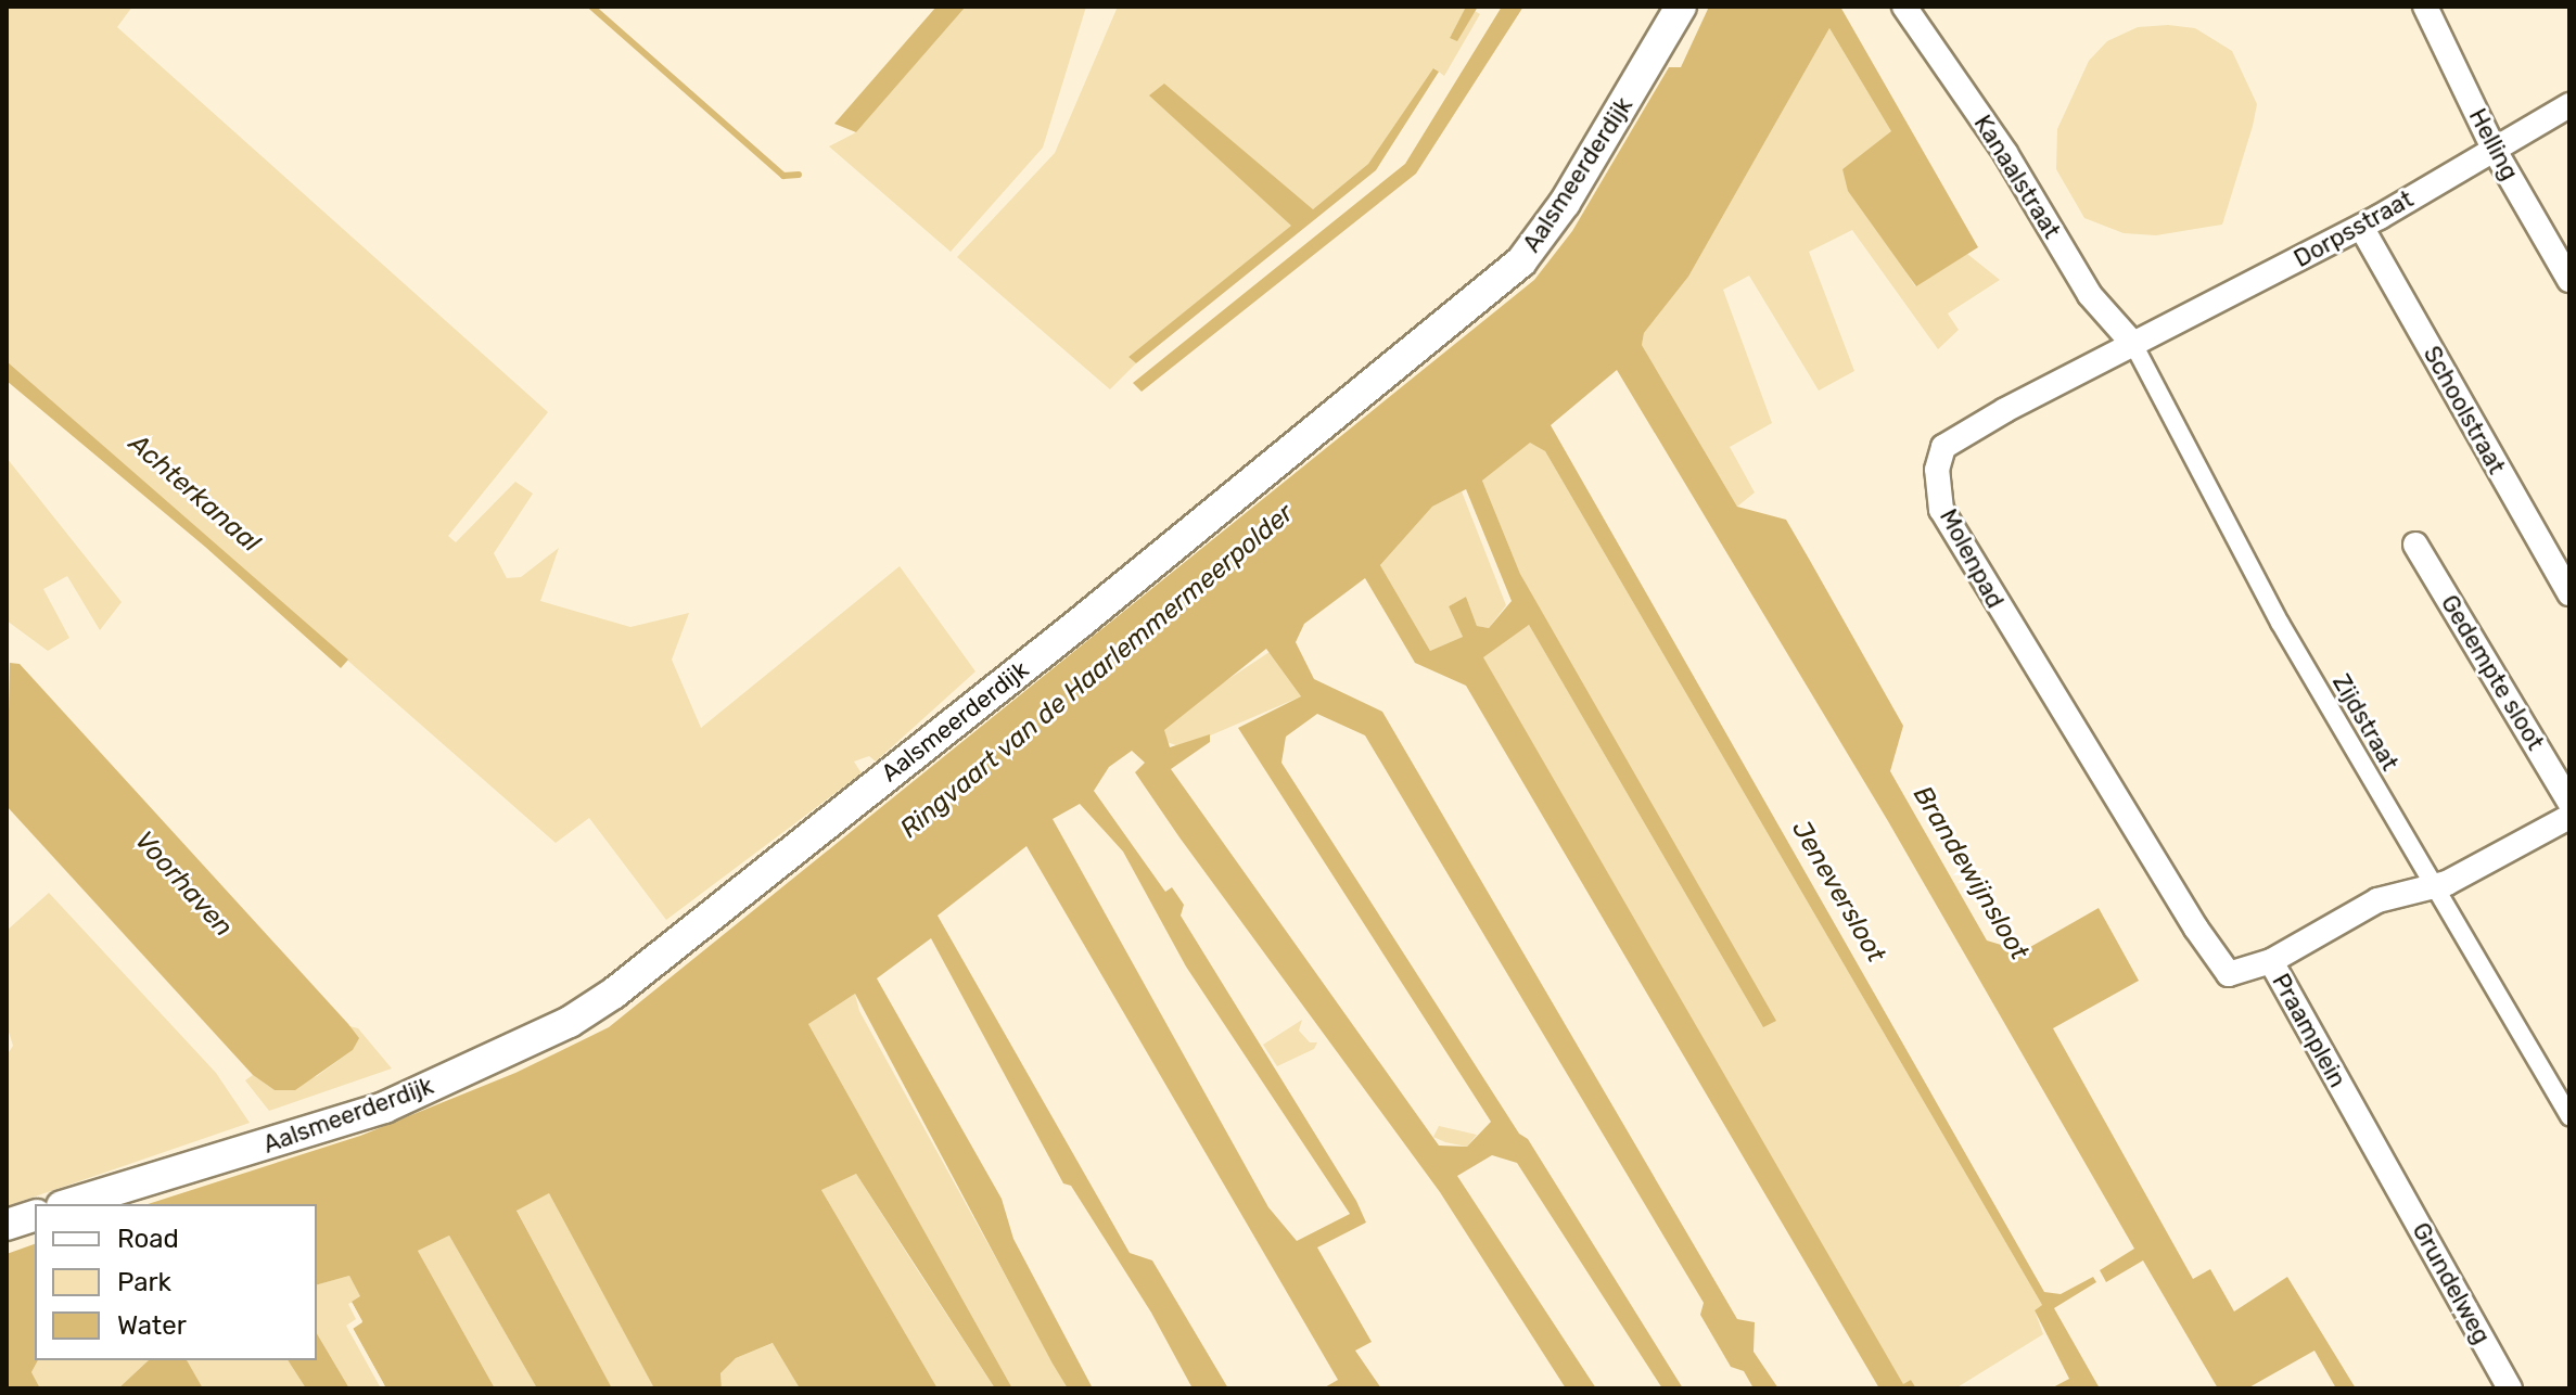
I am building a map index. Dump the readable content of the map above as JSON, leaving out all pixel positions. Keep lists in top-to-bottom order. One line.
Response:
{"streets":{"street":["Helling","Aalsmeerderdijk","Kanaalstraat","Dorpsstraat","Schoolstraat","Molenpad","Gedempte sloot","Zijdstraat","Praamplein","Grundelweg"]},"crossings":[["Helling","Dorpsstraat"],["Kanaalstraat","Dorpsstraat"],["Kanaalstraat","Molenpad"],["Kanaalstraat","Zijdstraat"],["Dorpsstraat","Schoolstraat"],["Dorpsstraat","Molenpad"],["Dorpsstraat","Zijdstraat"],["Molenpad","Zijdstraat"],["Molenpad","Praamplein"],["Praamplein","Grundelweg"]],"water":["Achterkanaal","Ringvaart van de Haarlemmermeerpolder","Brandewijnsloot","Voorhaven","Jeneversloot"],"legend":["Road","Park","Water"]}
